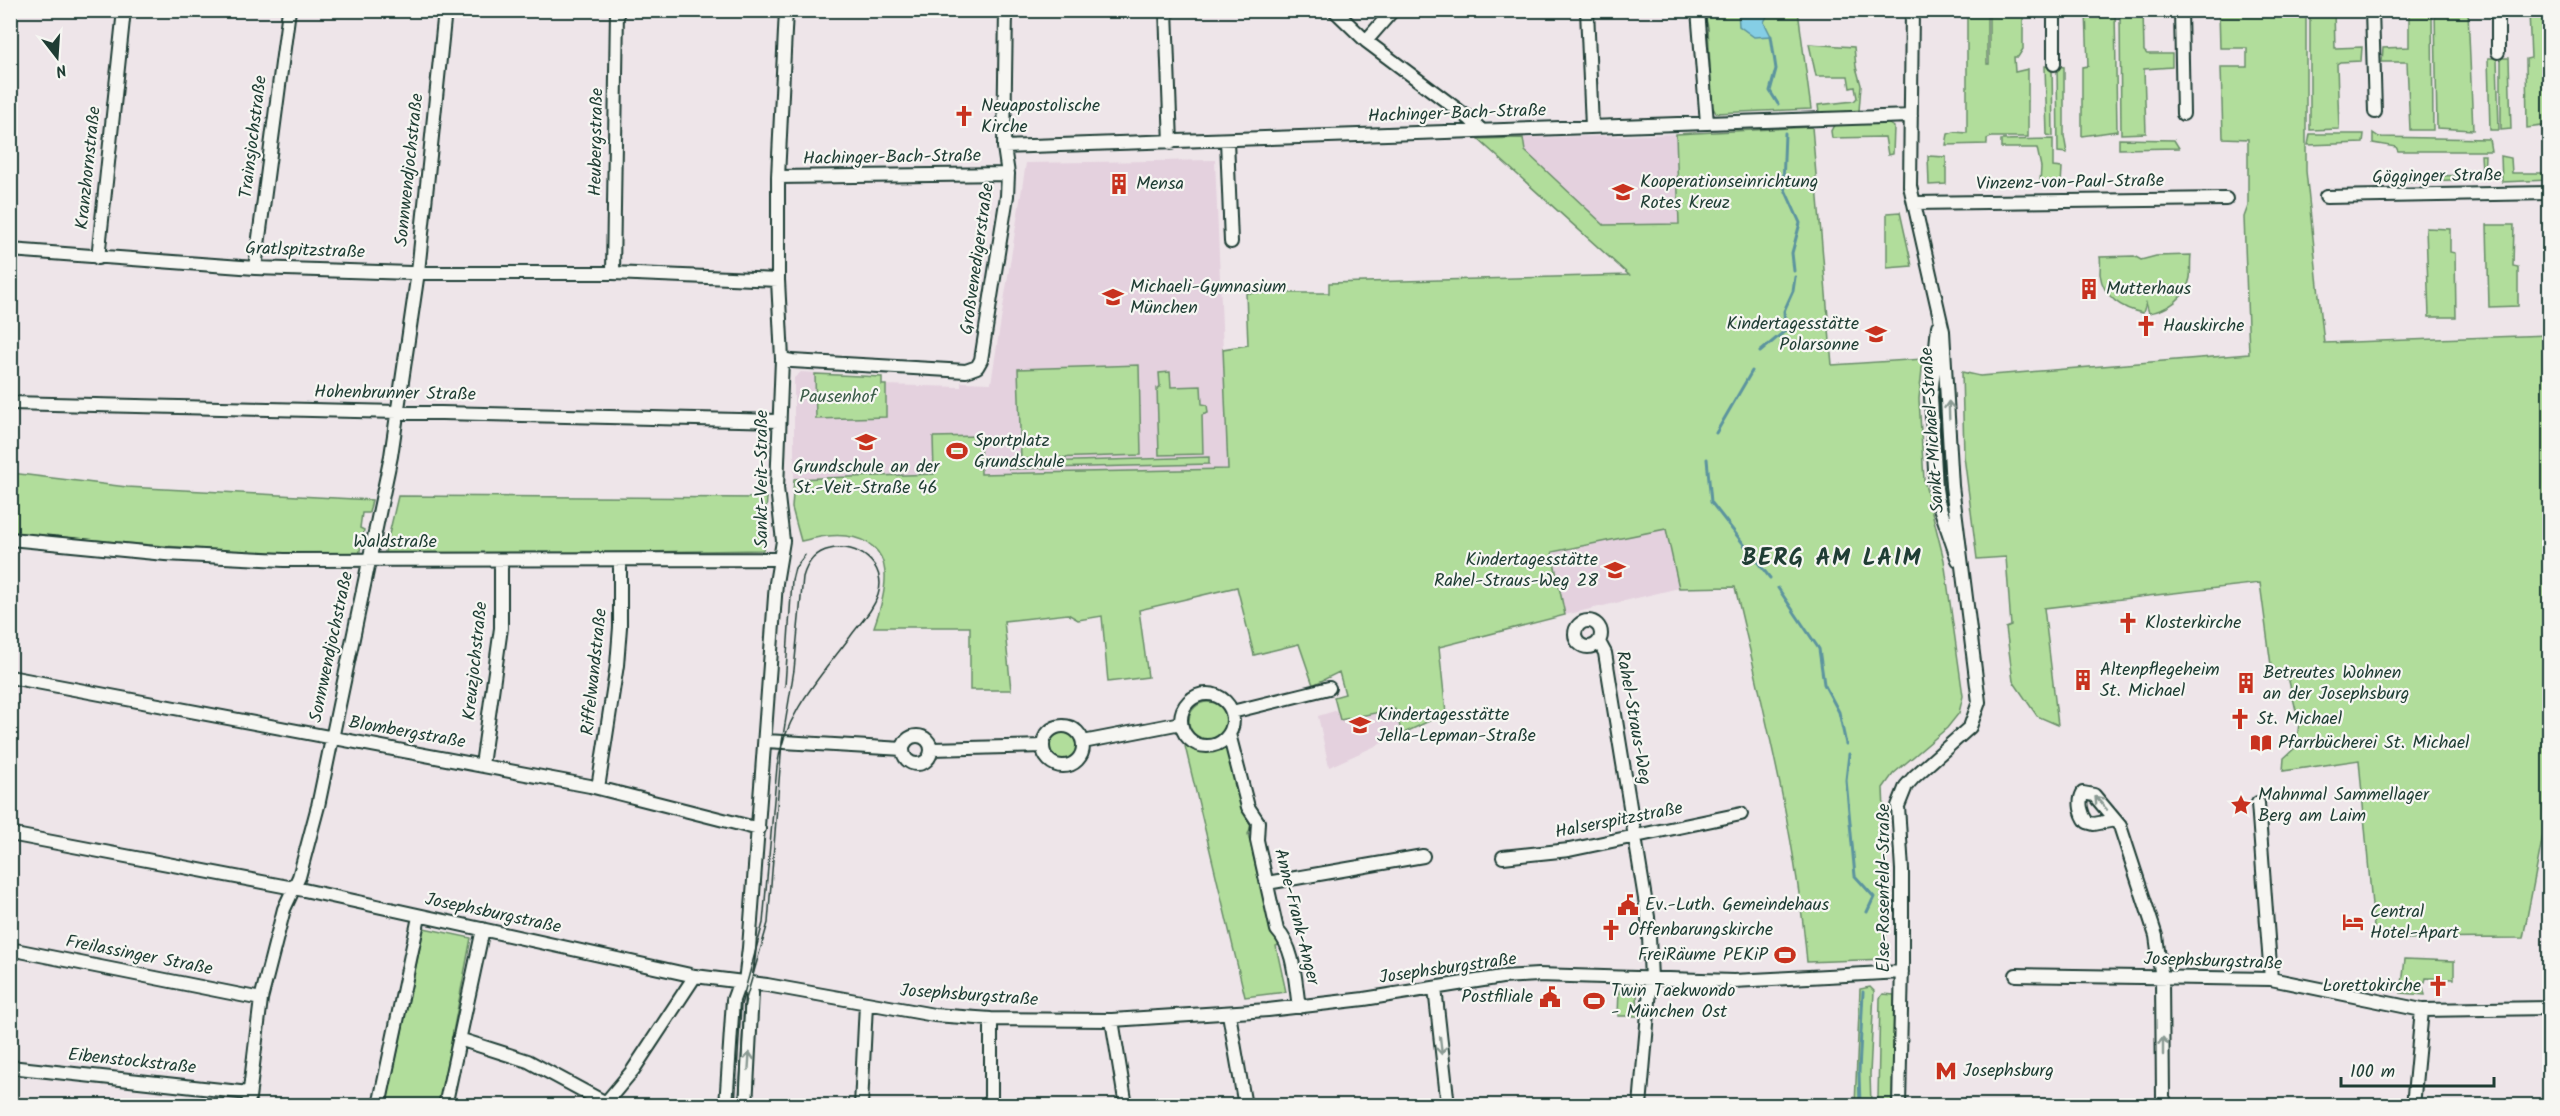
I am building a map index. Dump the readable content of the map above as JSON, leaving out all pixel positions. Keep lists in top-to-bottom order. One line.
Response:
{"streets":{"street":["Hachinger-Bach-Straße","Trainsjochstraße","Heubergstraße","Kranzhornstraße","Sonnwendjochstraße","Gögginger Straße","Vinzenz-von-Paul-Straße","Gratlspitzstraße","Großvenedigerstraße","Hohenbrunner Straße","Sankt-Michael-Straße","Sankt-Veit-Straße","Waldstraße","Kreuzjochstraße","Riffelwandstraße","Rahel-Straus-Weg","Blombergstraße","Halserspitzstraße","Else-Rosenfeld-Straße","Josephsburgstraße","Anne-Frank-Anger","Freilassinger Straße","Eibenstockstraße"]},"crossings":[["Hachinger-Bach-Straße","Großvenedigerstraße"],["Hachinger-Bach-Straße","Sankt-Michael-Straße"],["Hachinger-Bach-Straße","Sankt-Veit-Straße"],["Trainsjochstraße","Gratlspitzstraße"],["Heubergstraße","Gratlspitzstraße"],["Kranzhornstraße","Gratlspitzstraße"],["Sonnwendjochstraße","Gratlspitzstraße"],["Sonnwendjochstraße","Hohenbrunner Straße"],["Sonnwendjochstraße","Waldstraße"],["Sonnwendjochstraße","Blombergstraße"],["Sonnwendjochstraße","Josephsburgstraße"],["Sonnwendjochstraße","Freilassinger Straße"],["Sonnwendjochstraße","Eibenstockstraße"],["Vinzenz-von-Paul-Straße","Sankt-Michael-Straße"],["Gratlspitzstraße","Sankt-Veit-Straße"],["Großvenedigerstraße","Sankt-Veit-Straße"],["Hohenbrunner Straße","Sankt-Veit-Straße"],["Sankt-Michael-Straße","Else-Rosenfeld-Straße"],["Sankt-Veit-Straße","Waldstraße"],["Sankt-Veit-Straße","Blombergstraße"],["Sankt-Veit-Straße","Josephsburgstraße"],["Waldstraße","Kreuzjochstraße"],["Waldstraße","Riffelwandstraße"],["Kreuzjochstraße","Blombergstraße"],["Riffelwandstraße","Blombergstraße"],["Rahel-Straus-Weg","Halserspitzstraße"],["Rahel-Straus-Weg","Josephsburgstraße"],["Else-Rosenfeld-Straße","Josephsburgstraße"],["Josephsburgstraße","Anne-Frank-Anger"]],"districts":["BERG AM LAIM"],"parks":["Pausenhof"],"places":{"church":["Neuapostolische Kirche","Hauskirche","Klosterkirche","St. Michael","Offenbarungskirche","Lorettokirche"],"building":["Mensa","Mutterhaus","Altenpflegeheim St. Michael","Betreutes Wohnen an der Josephsburg"],"school or university":["Kooperationseinrichtung Rotes Kreuz","Michaeli-Gymnasium München","Kindertagesstätte Polarsonne","Grundschule an der St.-Veit-Straße 46","Kindertagesstätte Rahel-Straus-Weg 28","Kindertagesstätte Jella-Lepman-Straße"],"sports":["Sportplatz Grundschule","FreiRäume PEKiP","Twin Taekwondo - München Ost"],"library":["Pfarrbücherei St. Michael"],"place":["Mahnmal Sammellager Berg am Laim"],"public building":["Ev.-Luth. Gemeindehaus","Postfiliale"],"hotel":["Central Hotel-Apart"],"metro station":["Josephsburg"]},"scale_bar":"100 m","north":"bottom"}
